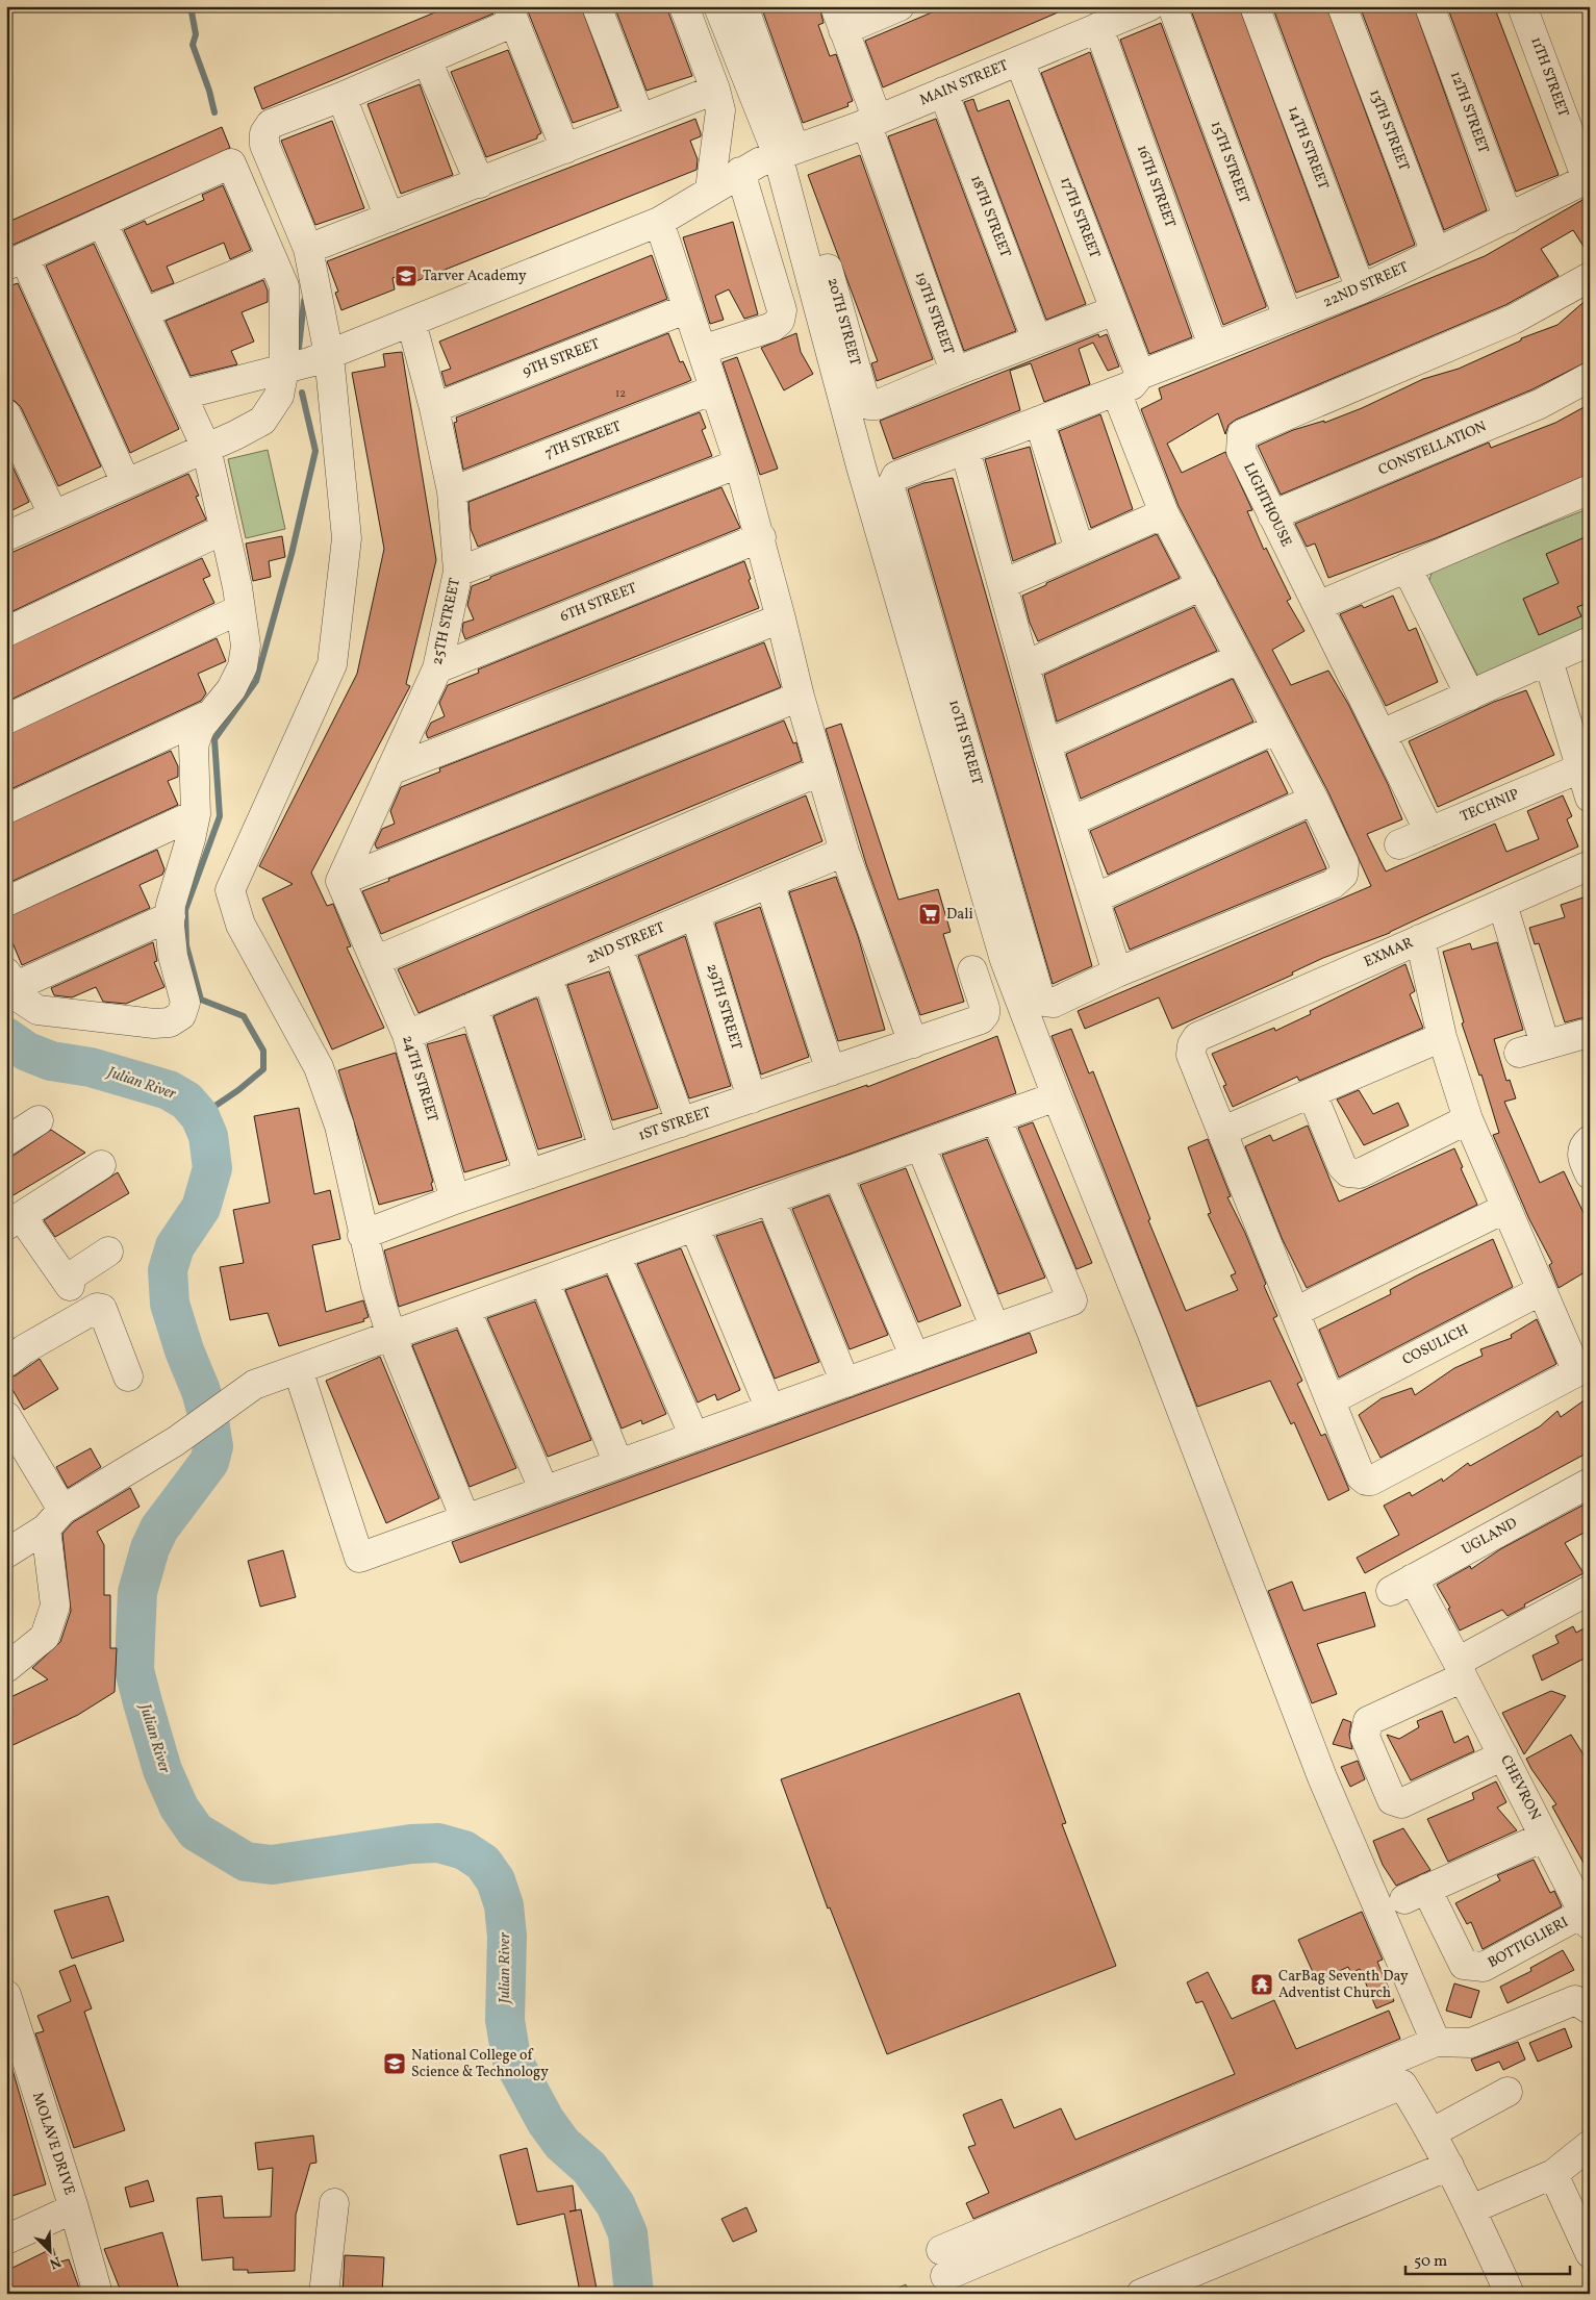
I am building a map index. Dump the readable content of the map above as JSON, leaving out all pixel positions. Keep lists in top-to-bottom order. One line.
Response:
{"streets":{"street":["11TH STREET","MAIN STREET","12TH STREET","13TH STREET","14TH STREET","15TH STREET","16TH STREET","18TH STREET","17TH STREET","22ND STREET","19TH STREET","20TH STREET","9TH STREET","7TH STREET","CONSTELLATION","LIGHTHOUSE","6TH STREET","25TH STREET","10TH STREET","TECHNIP","2ND STREET","EXMAR","29TH STREET","24TH STREET","1ST STREET","COSULICH","UGLAND","CHEVRON","BOTTIGLIERI","MOLAVE DRIVE"]},"crossings":[["11TH STREET","22ND STREET"],["MAIN STREET","16TH STREET"],["MAIN STREET","18TH STREET"],["MAIN STREET","17TH STREET"],["MAIN STREET","19TH STREET"],["MAIN STREET","20TH STREET"],["MAIN STREET","25TH STREET"],["12TH STREET","22ND STREET"],["13TH STREET","22ND STREET"],["14TH STREET","22ND STREET"],["15TH STREET","22ND STREET"],["16TH STREET","22ND STREET"],["18TH STREET","19TH STREET"],["17TH STREET","22ND STREET"],["17TH STREET","19TH STREET"],["22ND STREET","10TH STREET"],["19TH STREET","20TH STREET"],["9TH STREET","25TH STREET"],["7TH STREET","25TH STREET"],["CONSTELLATION","LIGHTHOUSE"],["LIGHTHOUSE","TECHNIP"],["6TH STREET","25TH STREET"],["2ND STREET","29TH STREET"],["2ND STREET","24TH STREET"],["29TH STREET","1ST STREET"],["24TH STREET","1ST STREET"],["UGLAND","CHEVRON"],["CHEVRON","BOTTIGLIERI"]],"water":["Julian River"],"places":{"school or university":["Tarver Academy","National College of Science & Technology"],"supermarket":["Dali"],"temple":["CarBag Seventh Day Adventist Church"]},"house_numbers":["12"],"scale_bar":"50 m","north":"bottom right"}
